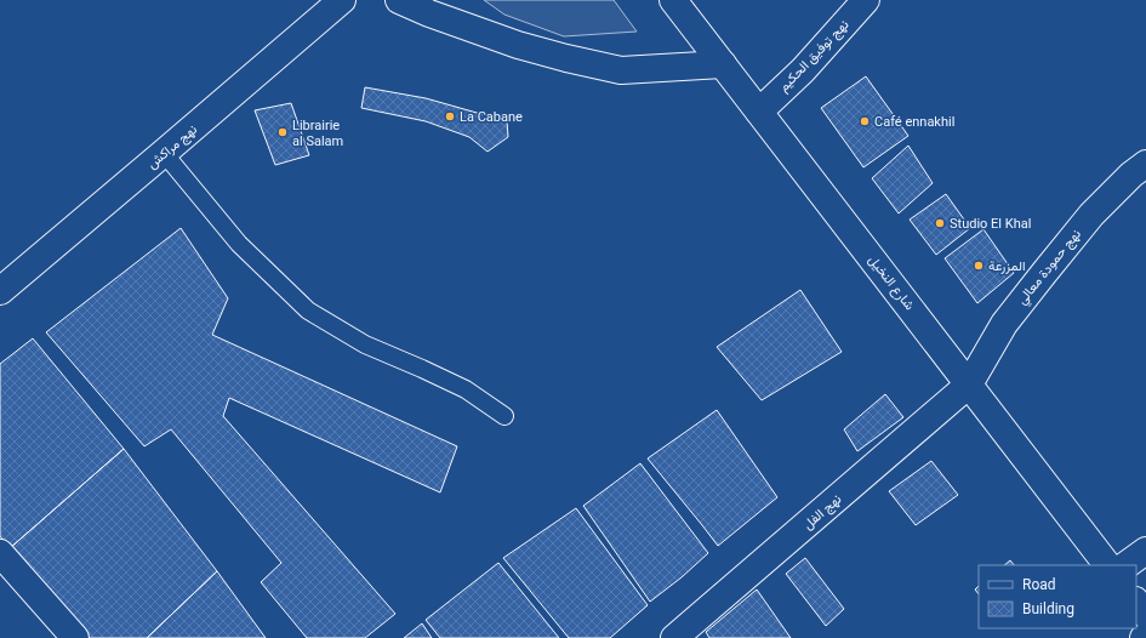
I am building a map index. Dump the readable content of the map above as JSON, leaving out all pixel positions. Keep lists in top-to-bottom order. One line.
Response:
{"streets":{"street":["نهج توفيق الحكيم","نهج مراكش","نهج حمودة معالي","شارع النخيل","نهج الفل"]},"crossings":[["نهج توفيق الحكيم","شارع النخيل"],["نهج حمودة معالي","شارع النخيل"],["نهج حمودة معالي","نهج الفل"],["شارع النخيل","نهج الفل"]],"places":["La Cabane","Café ennakhil","Librairie al Salam","Studio El Khal","المزرعة"],"legend":["Road","Building"]}
